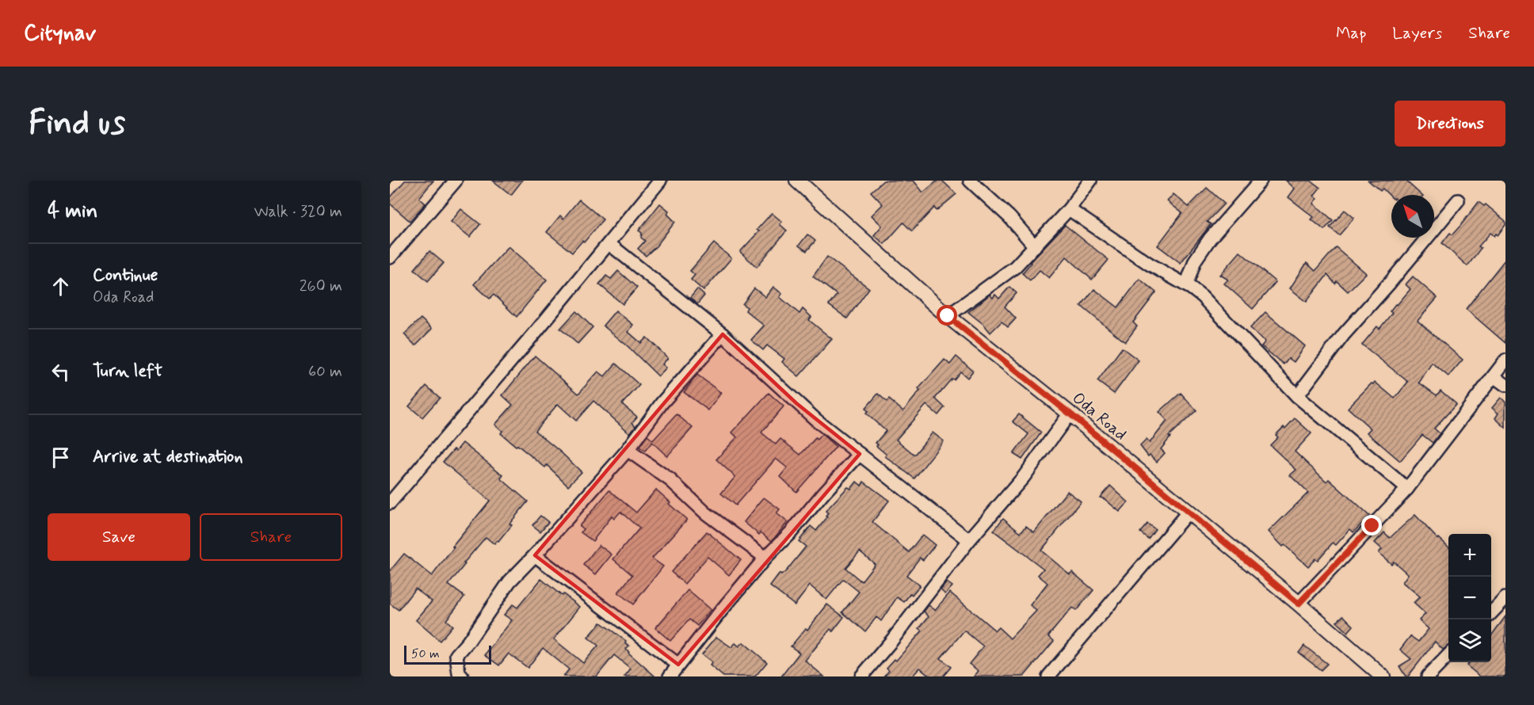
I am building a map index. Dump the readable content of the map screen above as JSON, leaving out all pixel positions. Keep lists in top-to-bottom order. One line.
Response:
{"streets":{"street":["Oda Road"]},"scale_bar":"50 m","north":"top left","page":{"header":"Citynav","nav":["Map","Layers","Share"],"buttons":["Directions",["Save","Share"]],"title":"Find us","heading":["4 min","Walk · 320 m"],"list":[["Continue","Oda Road","260 m"],["Turn left","60 m"],"Arrive at destination"],"map_buttons":["+","−"],"scale":"50 m"}}
